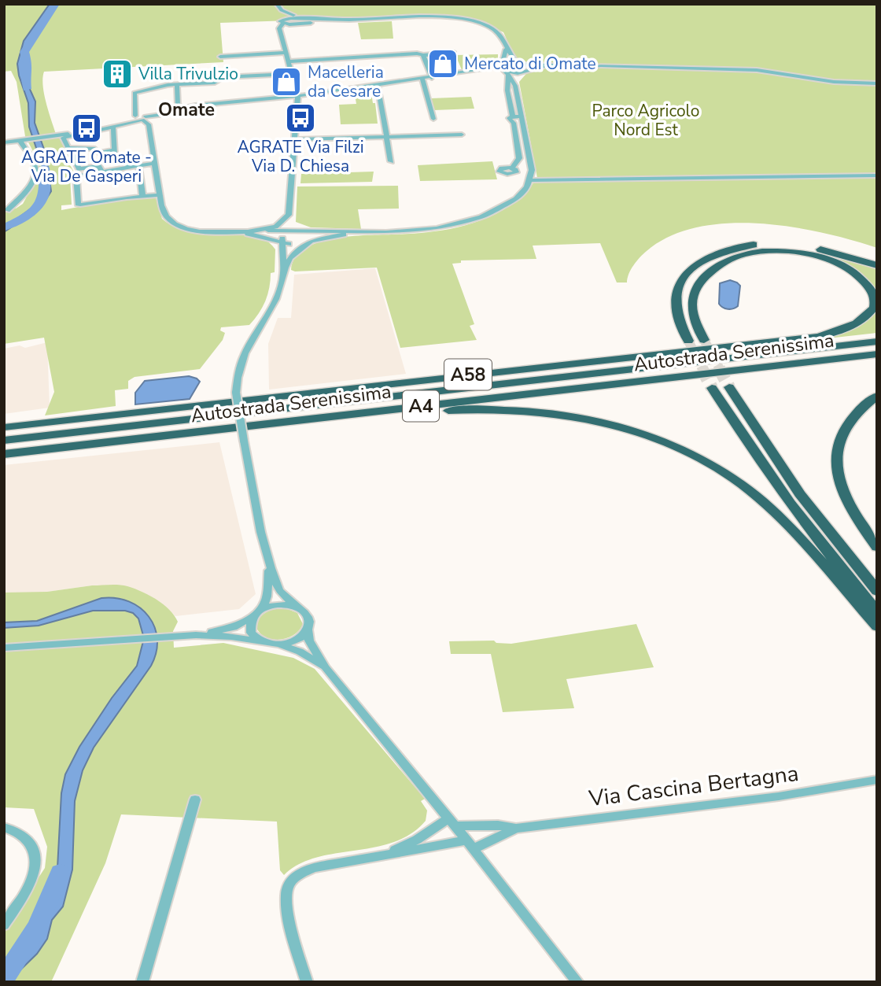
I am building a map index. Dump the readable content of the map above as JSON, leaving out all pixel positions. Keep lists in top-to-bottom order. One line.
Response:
{"streets":{"highway":["Autostrada Serenissima","A58","A4"],"street":["Via Cascina Bertagna"]},"crossings":[["Autostrada Serenissima","A58"]],"districts":["Omate"],"parks":["Parco Agricolo Nord Est"],"places":{"shop":["Mercato di Omate","Macelleria da Cesare"],"building":["Villa Trivulzio"],"bus stop":["AGRATE Via Filzi Via D. Chiesa","AGRATE Omate - Via De Gasperi"]}}
